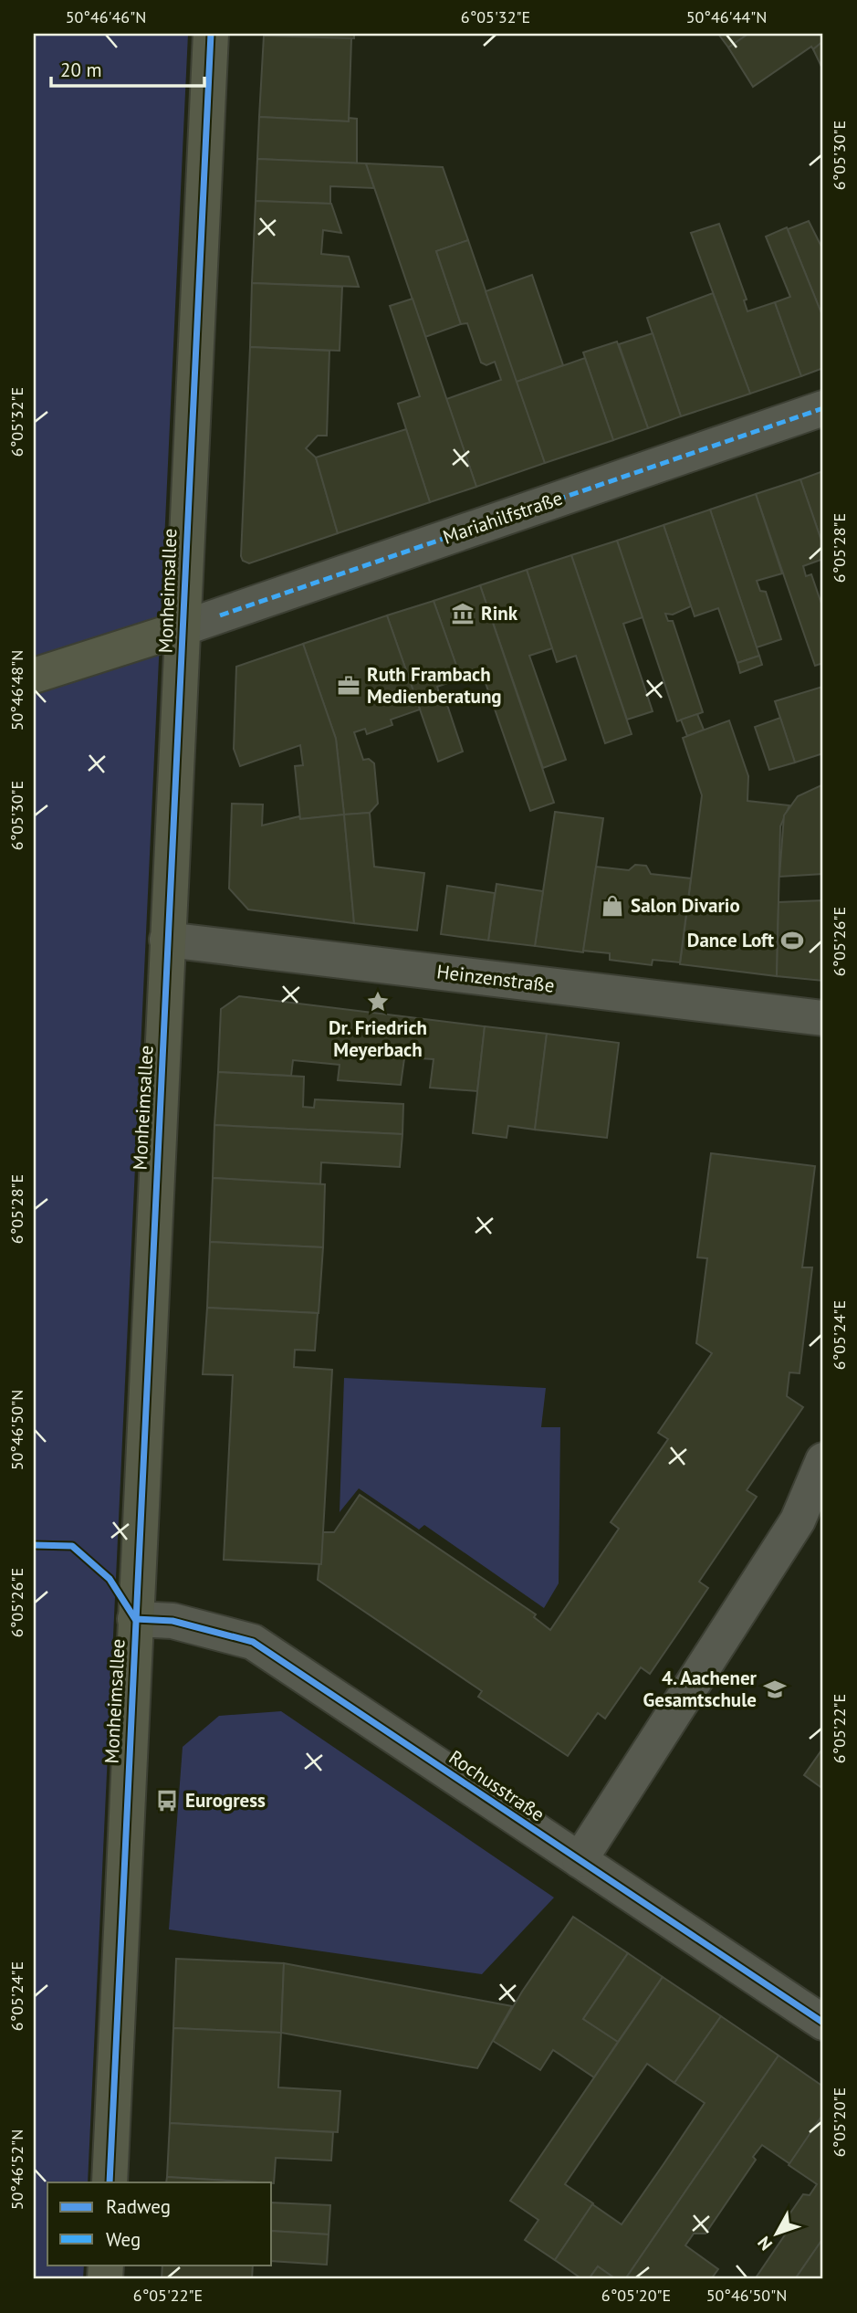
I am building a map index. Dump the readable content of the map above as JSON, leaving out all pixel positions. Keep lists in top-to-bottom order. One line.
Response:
{"streets":{"main road":["Monheimsallee"],"street":["Mariahilfstraße","Heinzenstraße","Rochusstraße"]},"crossings":[["Mariahilfstraße","Monheimsallee"],["Monheimsallee","Heinzenstraße"],["Monheimsallee","Rochusstraße"]],"places":{"museum":["Rink"],"office":["Ruth Frambach Medienberatung"],"shop":["Salon Divario"],"sports":["Dance Loft"],"place":["Dr. Friedrich Meyerbach"],"school or university":["4. Aachener Gesamtschule"],"bus stop":["Eurogress"]},"legend":["Radweg","Weg"],"scale_bar":"20 m","north":"bottom left","coordinates":["50°46'46\"N","6°05'32\"E","50°46'44\"N","6°05'30\"E","6°05'28\"E","50°46'48\"N","6°05'26\"E","6°05'24\"E","50°46'50\"N","6°05'22\"E","6°05'20\"E","50°46'52\"N"]}
